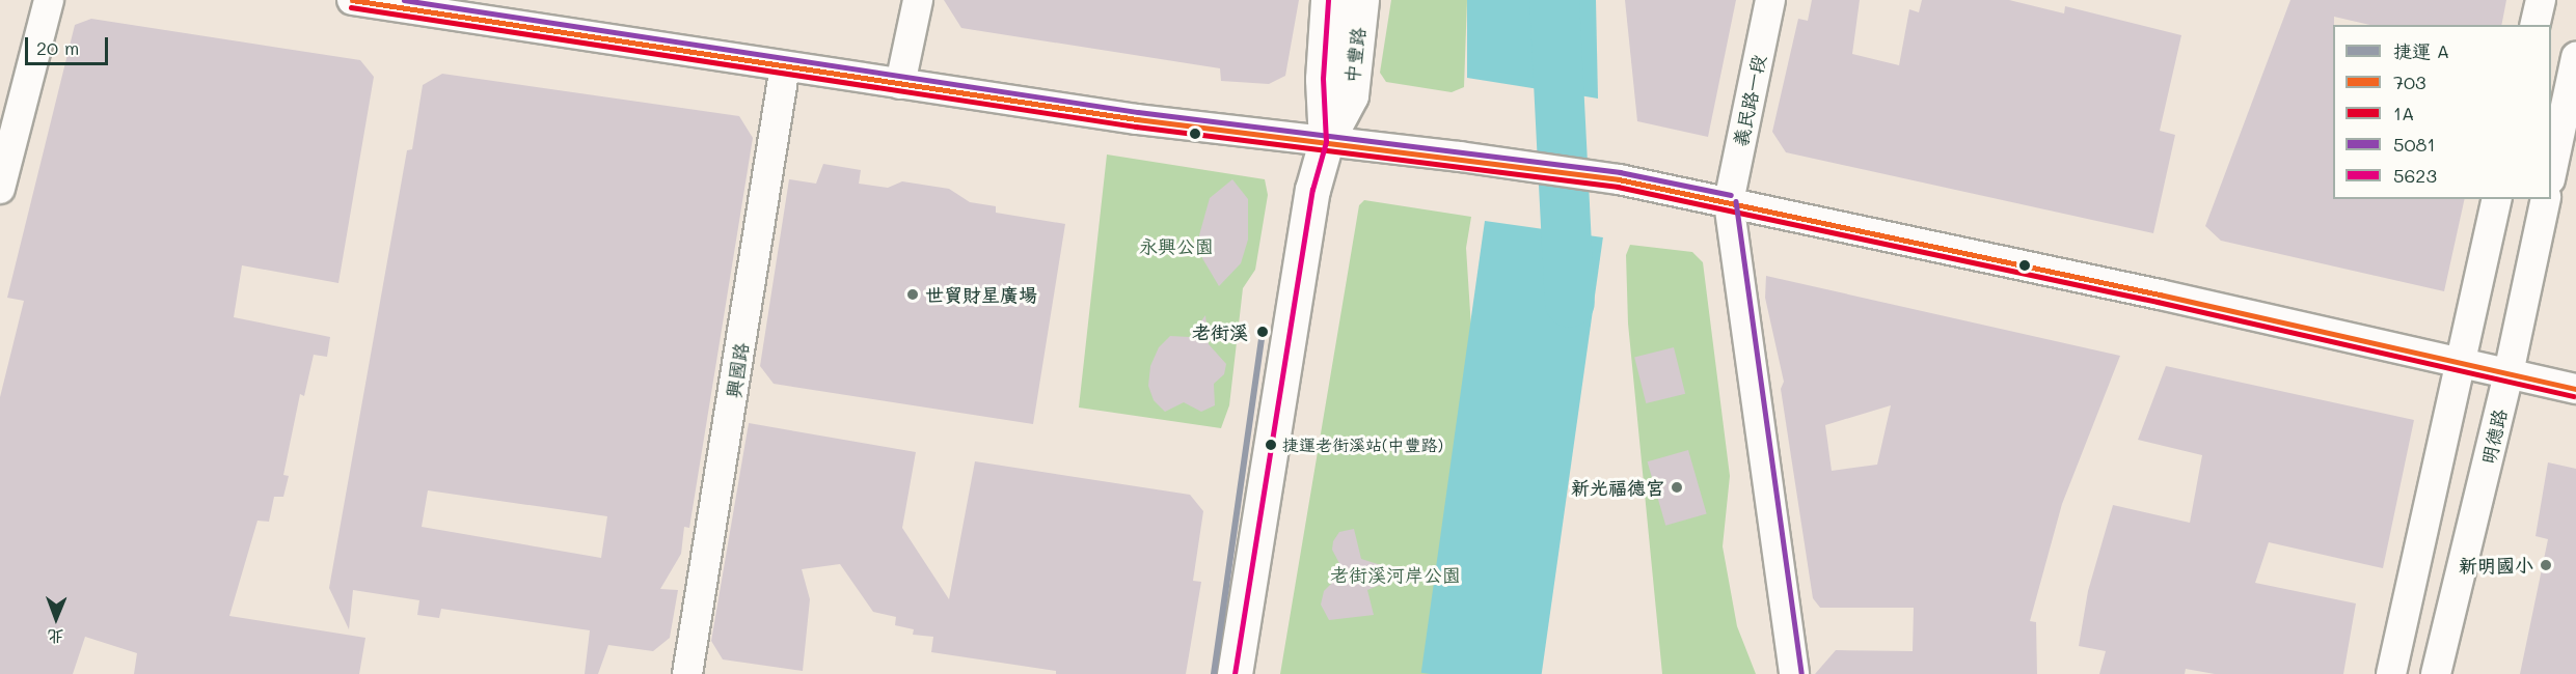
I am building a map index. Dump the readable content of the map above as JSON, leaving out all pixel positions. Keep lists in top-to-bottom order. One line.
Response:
{"streets":{"main road":["中豐路"],"street":["義民路一段","興國路","明德路"]},"parks":["永興公園","老街溪河岸公園"],"places":["世貿財星廣場","老街溪","捷運老街溪站(中豐路)","新光福德宮","新明國小"],"lines":["transit line 703","transit line 5081","transit line 5623","transit line 1A","metro line A"],"legend":["捷運 A","703","1A","5081","5623"],"scale_bar":"20 m","north":"bottom"}
